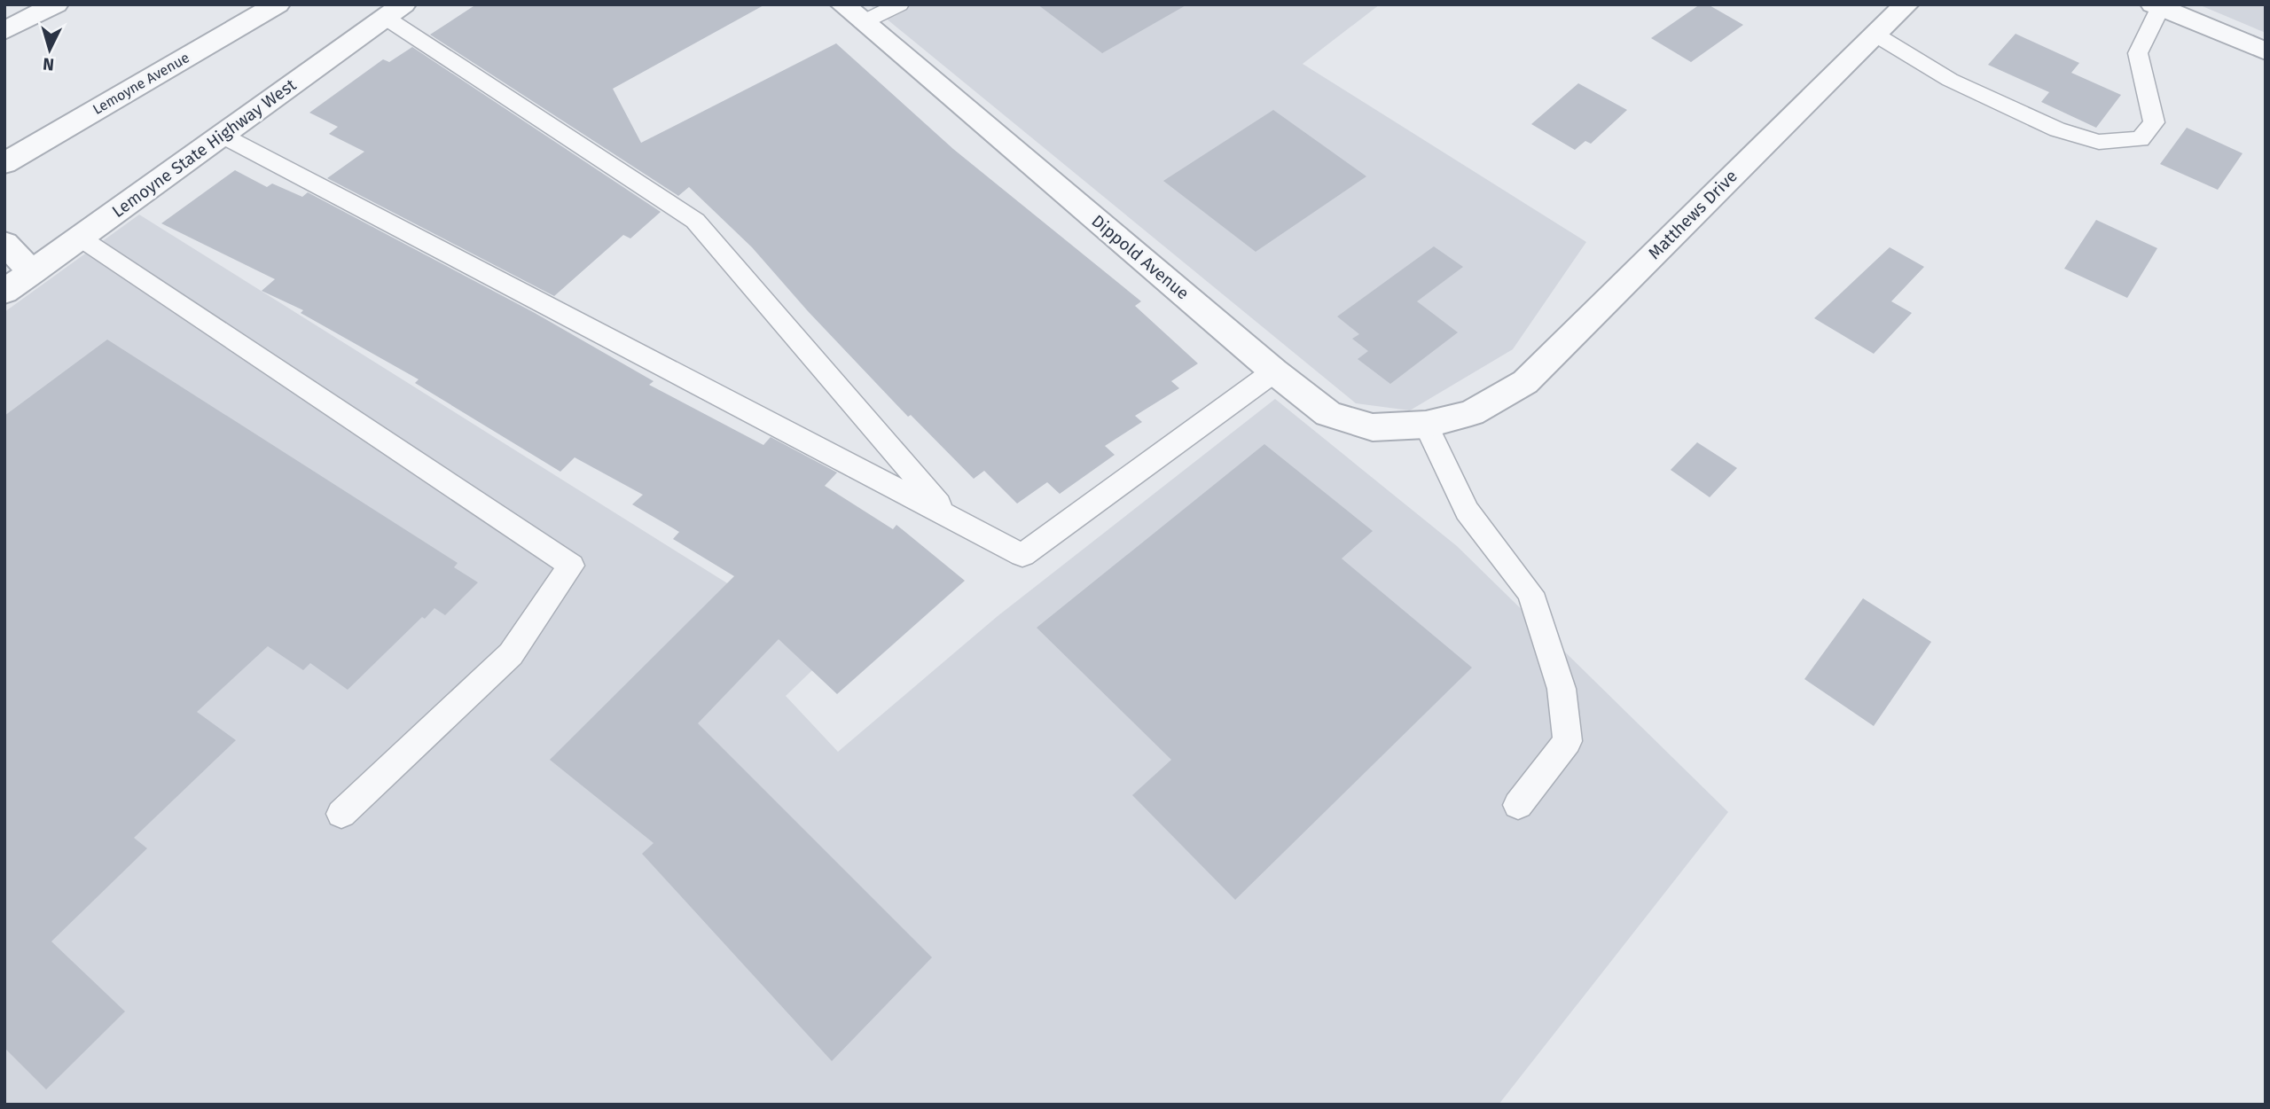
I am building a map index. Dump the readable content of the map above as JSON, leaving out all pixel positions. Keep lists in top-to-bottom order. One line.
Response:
{"streets":{"street":["Lemoyne Avenue","Lemoyne State Highway West","Matthews Drive","Dippold Avenue"]},"crossings":[["Matthews Drive","Dippold Avenue"]],"north":"bottom"}
